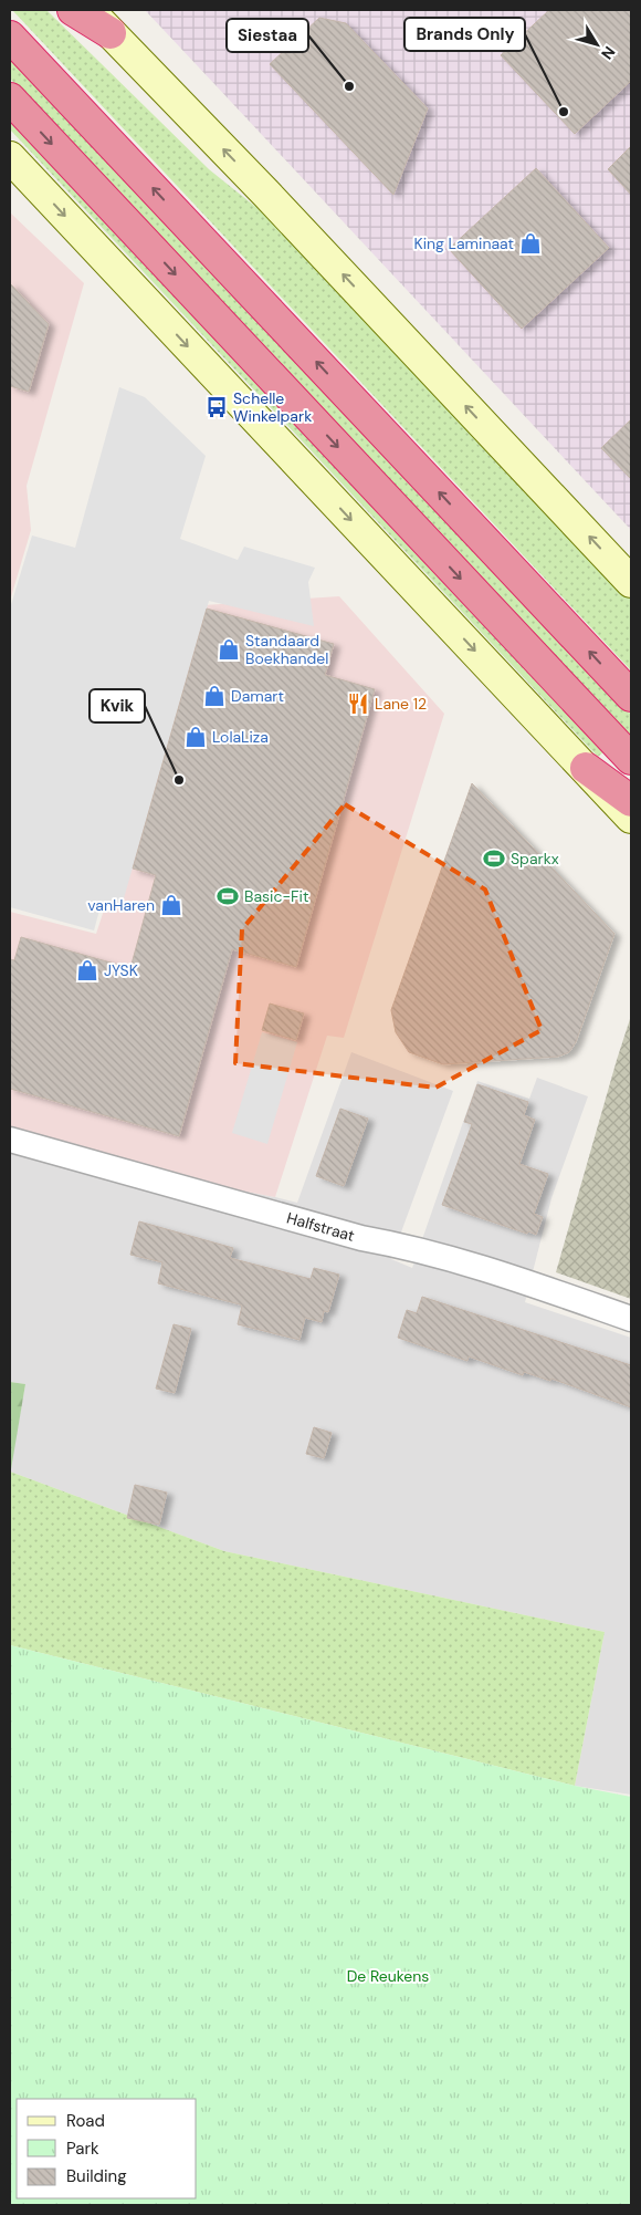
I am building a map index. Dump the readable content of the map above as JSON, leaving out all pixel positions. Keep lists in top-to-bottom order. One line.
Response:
{"streets":{"street":["Halfstraat"]},"parks":["De Reukens"],"places":{"other":["Siestaa","Brands Only","Kvik"],"shop":["King Laminaat","Standaard Boekhandel","Damart","LolaLiza","vanHaren","JYSK"],"bus stop":["Schelle Winkelpark"],"restaurant":["Lane 12"],"sports":["Sparkx","Basic-Fit"]},"legend":["Road","Park","Building"],"north":"bottom right"}
